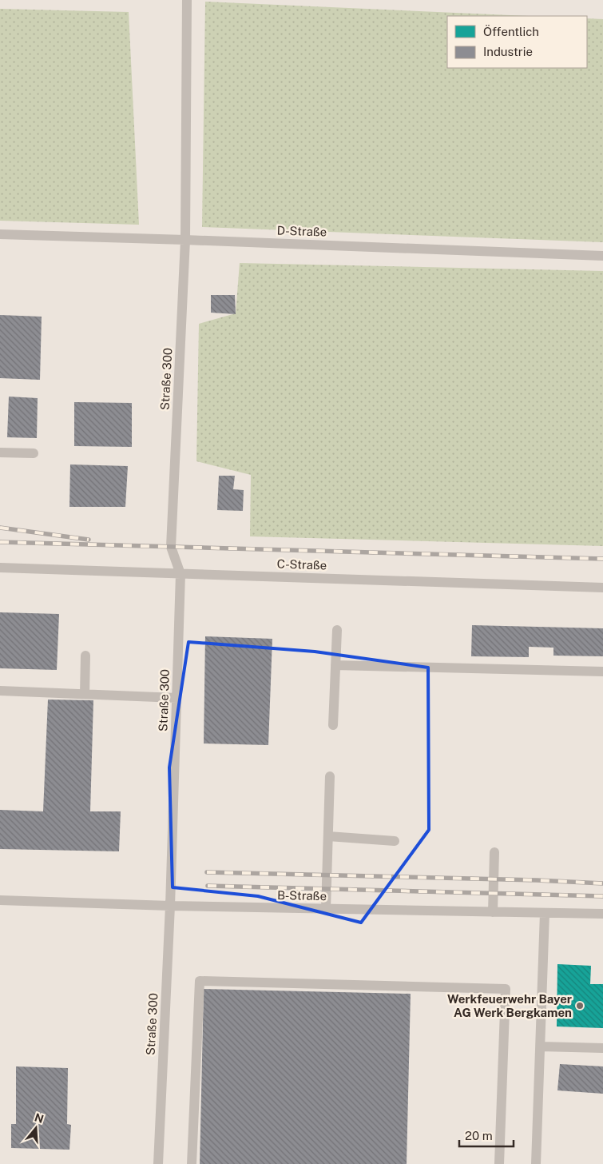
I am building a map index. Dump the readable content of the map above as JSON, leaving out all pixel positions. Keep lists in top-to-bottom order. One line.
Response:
{"streets":{"lane":["D-Straße","Straße 300","C-Straße","B-Straße"]},"crossings":[["D-Straße","Straße 300"],["Straße 300","C-Straße"],["Straße 300","B-Straße"]],"places":["Werkfeuerwehr Bayer AG Werk Bergkamen"],"legend":["Öffentlich","Industrie"],"scale_bar":"20 m","north":"top"}
